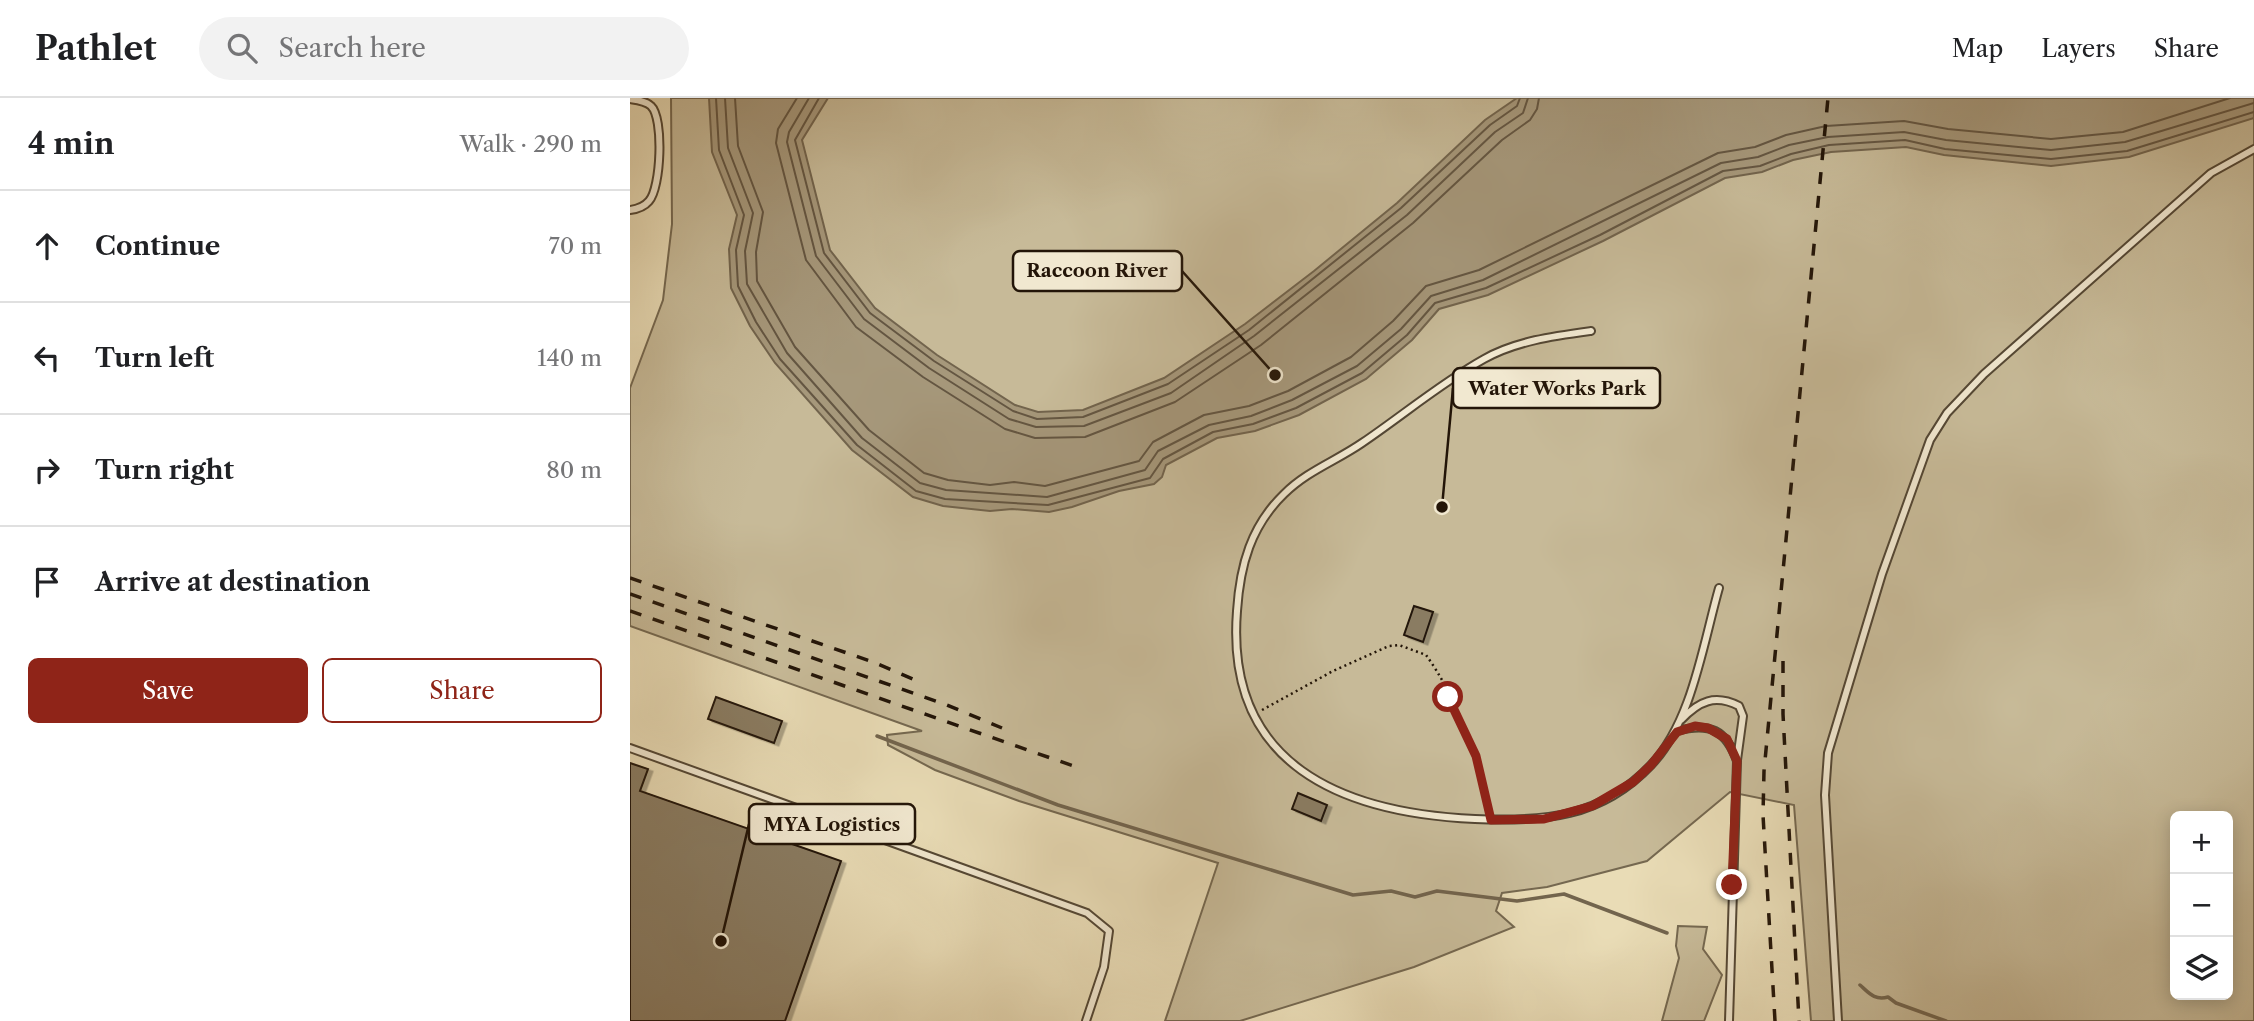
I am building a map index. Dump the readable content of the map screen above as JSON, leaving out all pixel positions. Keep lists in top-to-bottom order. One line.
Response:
{"places":["Raccoon River","Water Works Park","MYA Logistics"],"page":{"header":"Pathlet","search":"Search here","nav":["Map","Layers","Share"],"heading":["4 min","Walk · 290 m"],"list":[["Continue","70 m"],["Turn left","140 m"],["Turn right","80 m"],"Arrive at destination"],"buttons":["Save","Share"],"map_buttons":["+","−"]}}
